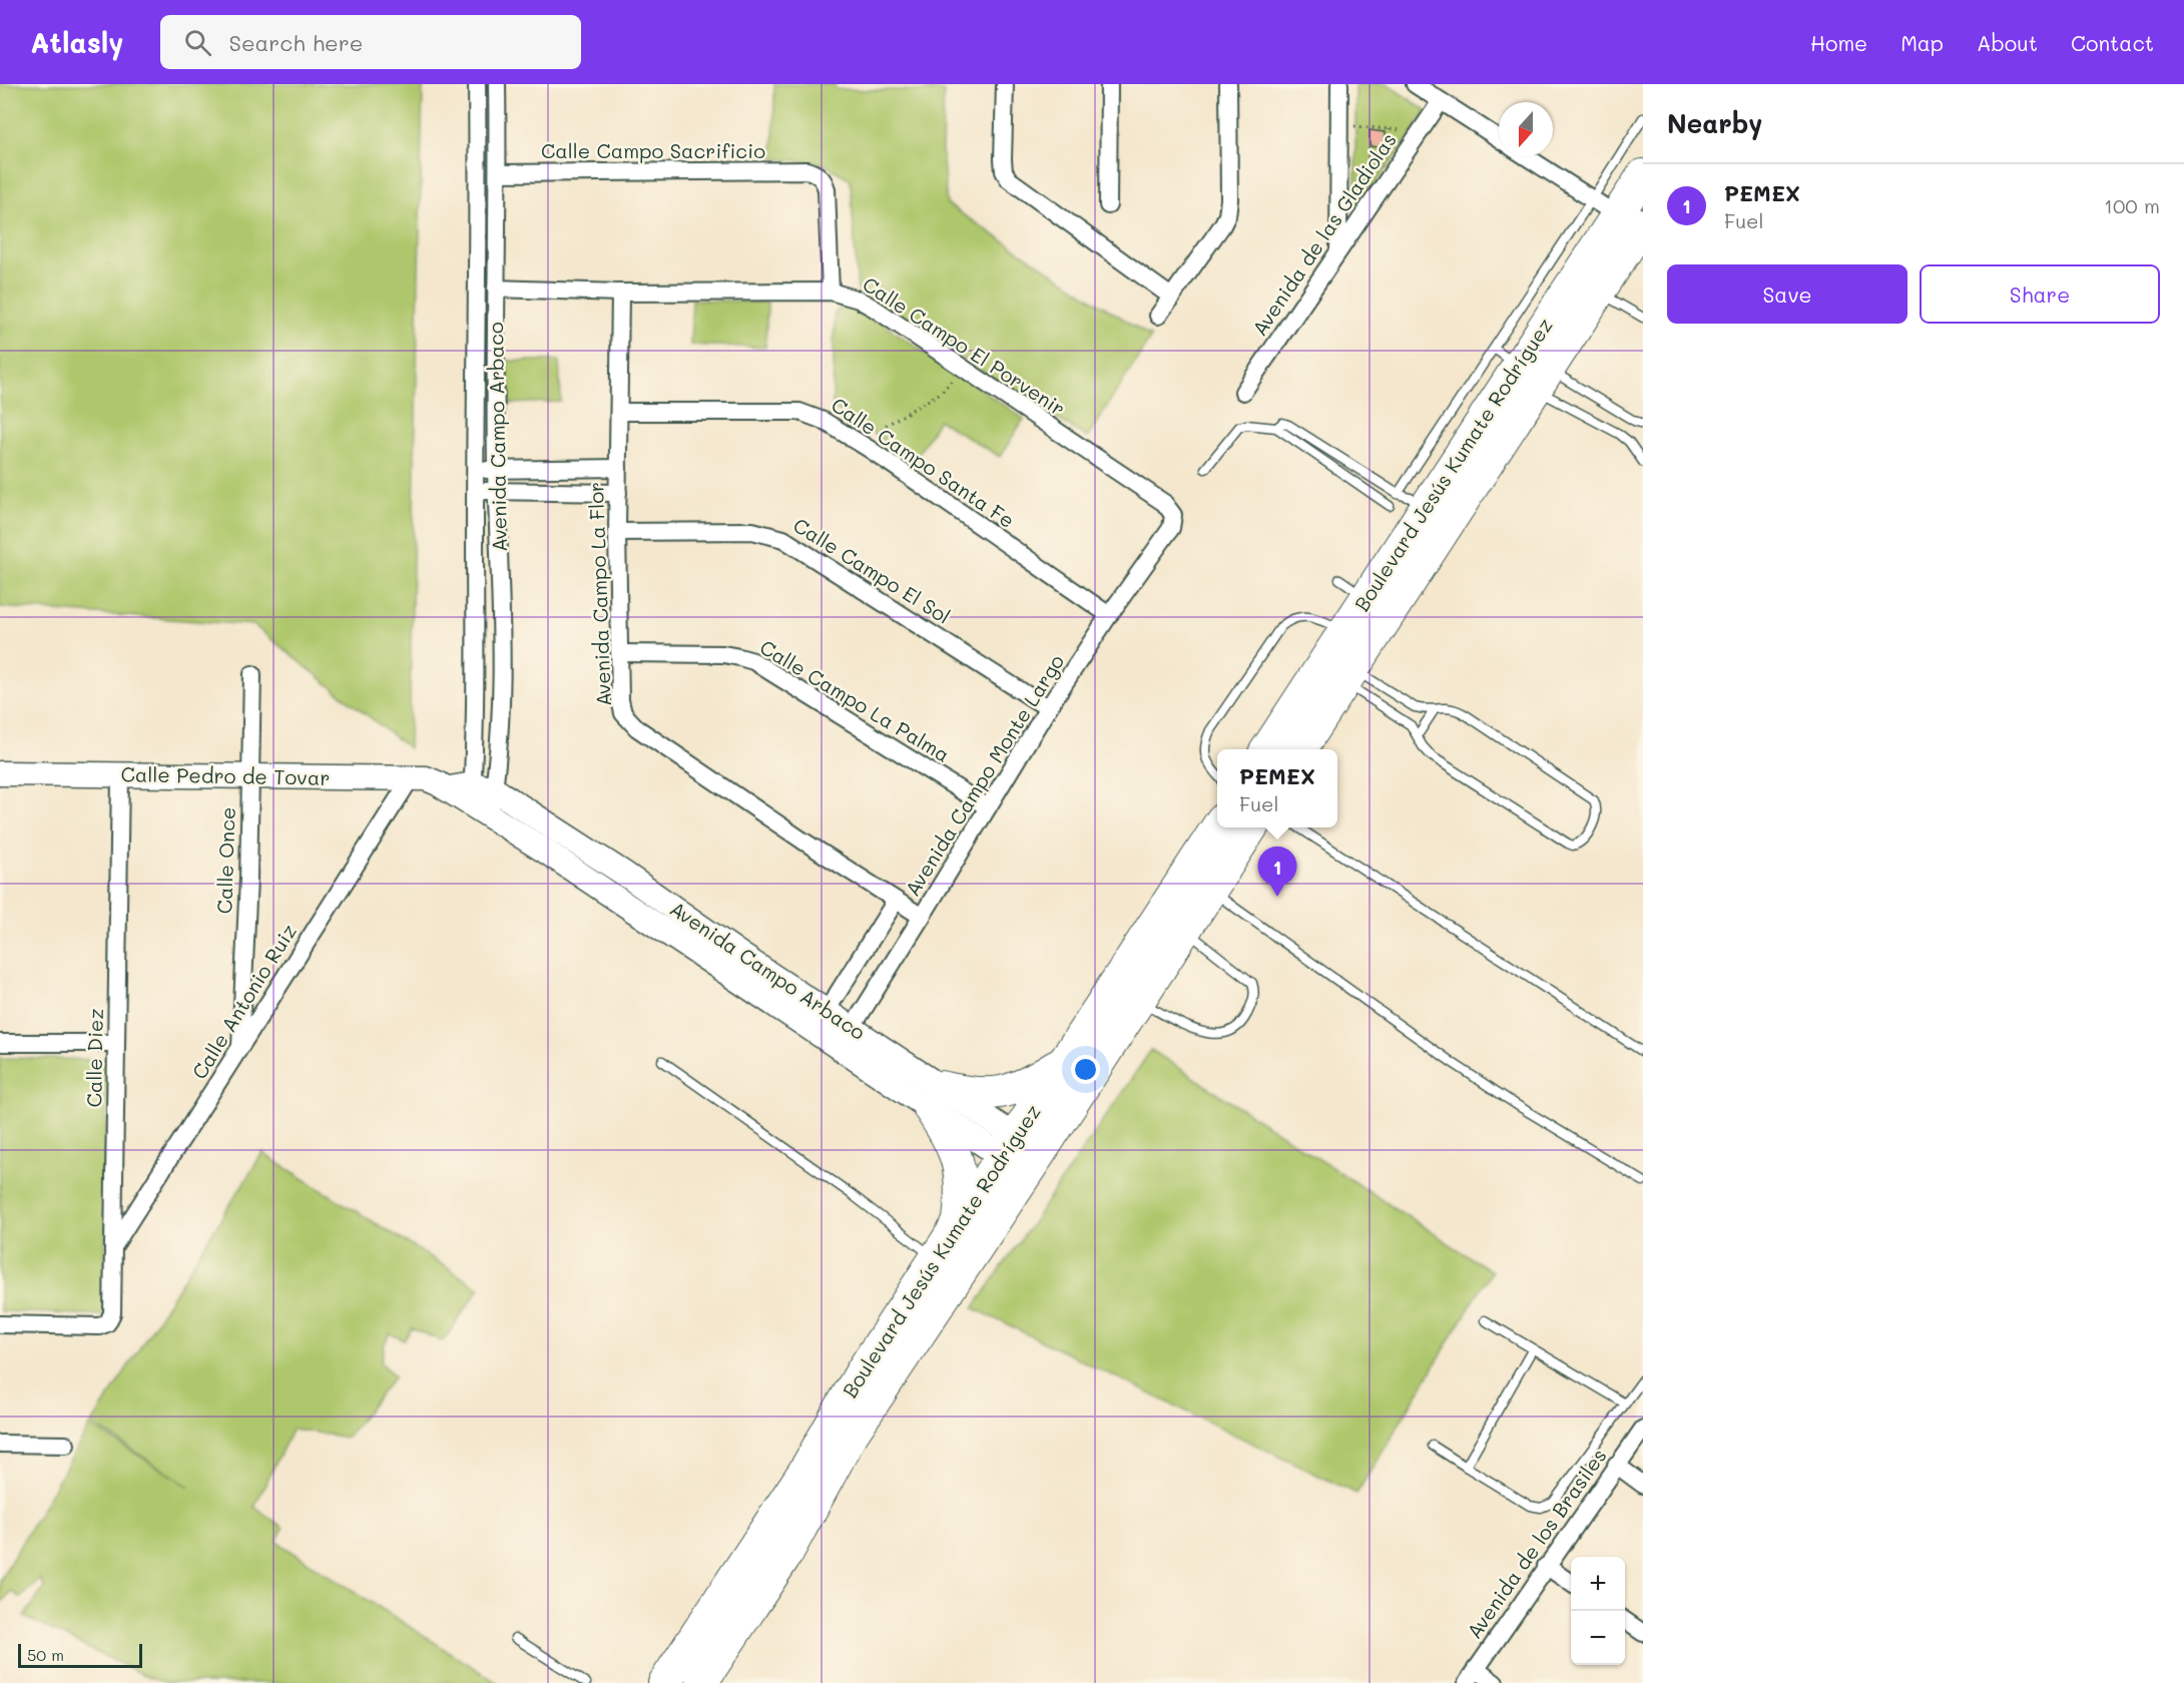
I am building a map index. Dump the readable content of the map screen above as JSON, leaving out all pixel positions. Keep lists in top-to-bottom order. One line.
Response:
{"streets":{"highway":["Boulevard Jesús Kumate Rodríguez"],"street":["Calle Campo Sacrificio","Avenida de las Gladiolas","Calle Campo El Porvenir","Avenida Campo Arbaco","Calle Campo Santa Fe","Calle Campo El Sol","Avenida Campo La Flor","Calle Campo La Palma","Avenida Campo Monte Largo","Calle Pedro de Tovar","Calle Once","Calle Antonio Ruiz","Calle Diez","Avenida de los Brasiles"]},"crossings":[["Calle Campo Sacrificio","Calle Campo El Porvenir"],["Calle Campo Sacrificio","Avenida Campo Arbaco"],["Calle Campo El Porvenir","Avenida Campo Arbaco"],["Calle Campo El Porvenir","Avenida Campo La Flor"],["Calle Campo El Porvenir","Avenida Campo Monte Largo"],["Avenida Campo Arbaco","Boulevard Jesús Kumate Rodríguez"],["Avenida Campo Arbaco","Avenida Campo Monte Largo"],["Avenida Campo Arbaco","Calle Pedro de Tovar"],["Calle Campo Santa Fe","Avenida Campo La Flor"],["Calle Campo Santa Fe","Avenida Campo Monte Largo"],["Calle Campo El Sol","Avenida Campo La Flor"],["Calle Campo El Sol","Avenida Campo Monte Largo"],["Avenida Campo La Flor","Calle Campo La Palma"],["Avenida Campo La Flor","Avenida Campo Monte Largo"],["Calle Campo La Palma","Avenida Campo Monte Largo"],["Calle Pedro de Tovar","Calle Once"],["Calle Pedro de Tovar","Calle Antonio Ruiz"],["Calle Pedro de Tovar","Calle Diez"],["Calle Once","Calle Antonio Ruiz"],["Calle Antonio Ruiz","Calle Diez"]],"scale_bar":"50 m","north":"bottom","page":{"header":"Atlasly","search":"Search here","nav":["Home","Map","About","Contact"],"heading":"Nearby","list":[{"mark":"1","name":"PEMEX","note":"Fuel","value":"100 m"}],"buttons":["Save","Share"],"popup":["PEMEX","Fuel"],"pins":"1","map_buttons":["+","−"],"scale":"50 m"}}
